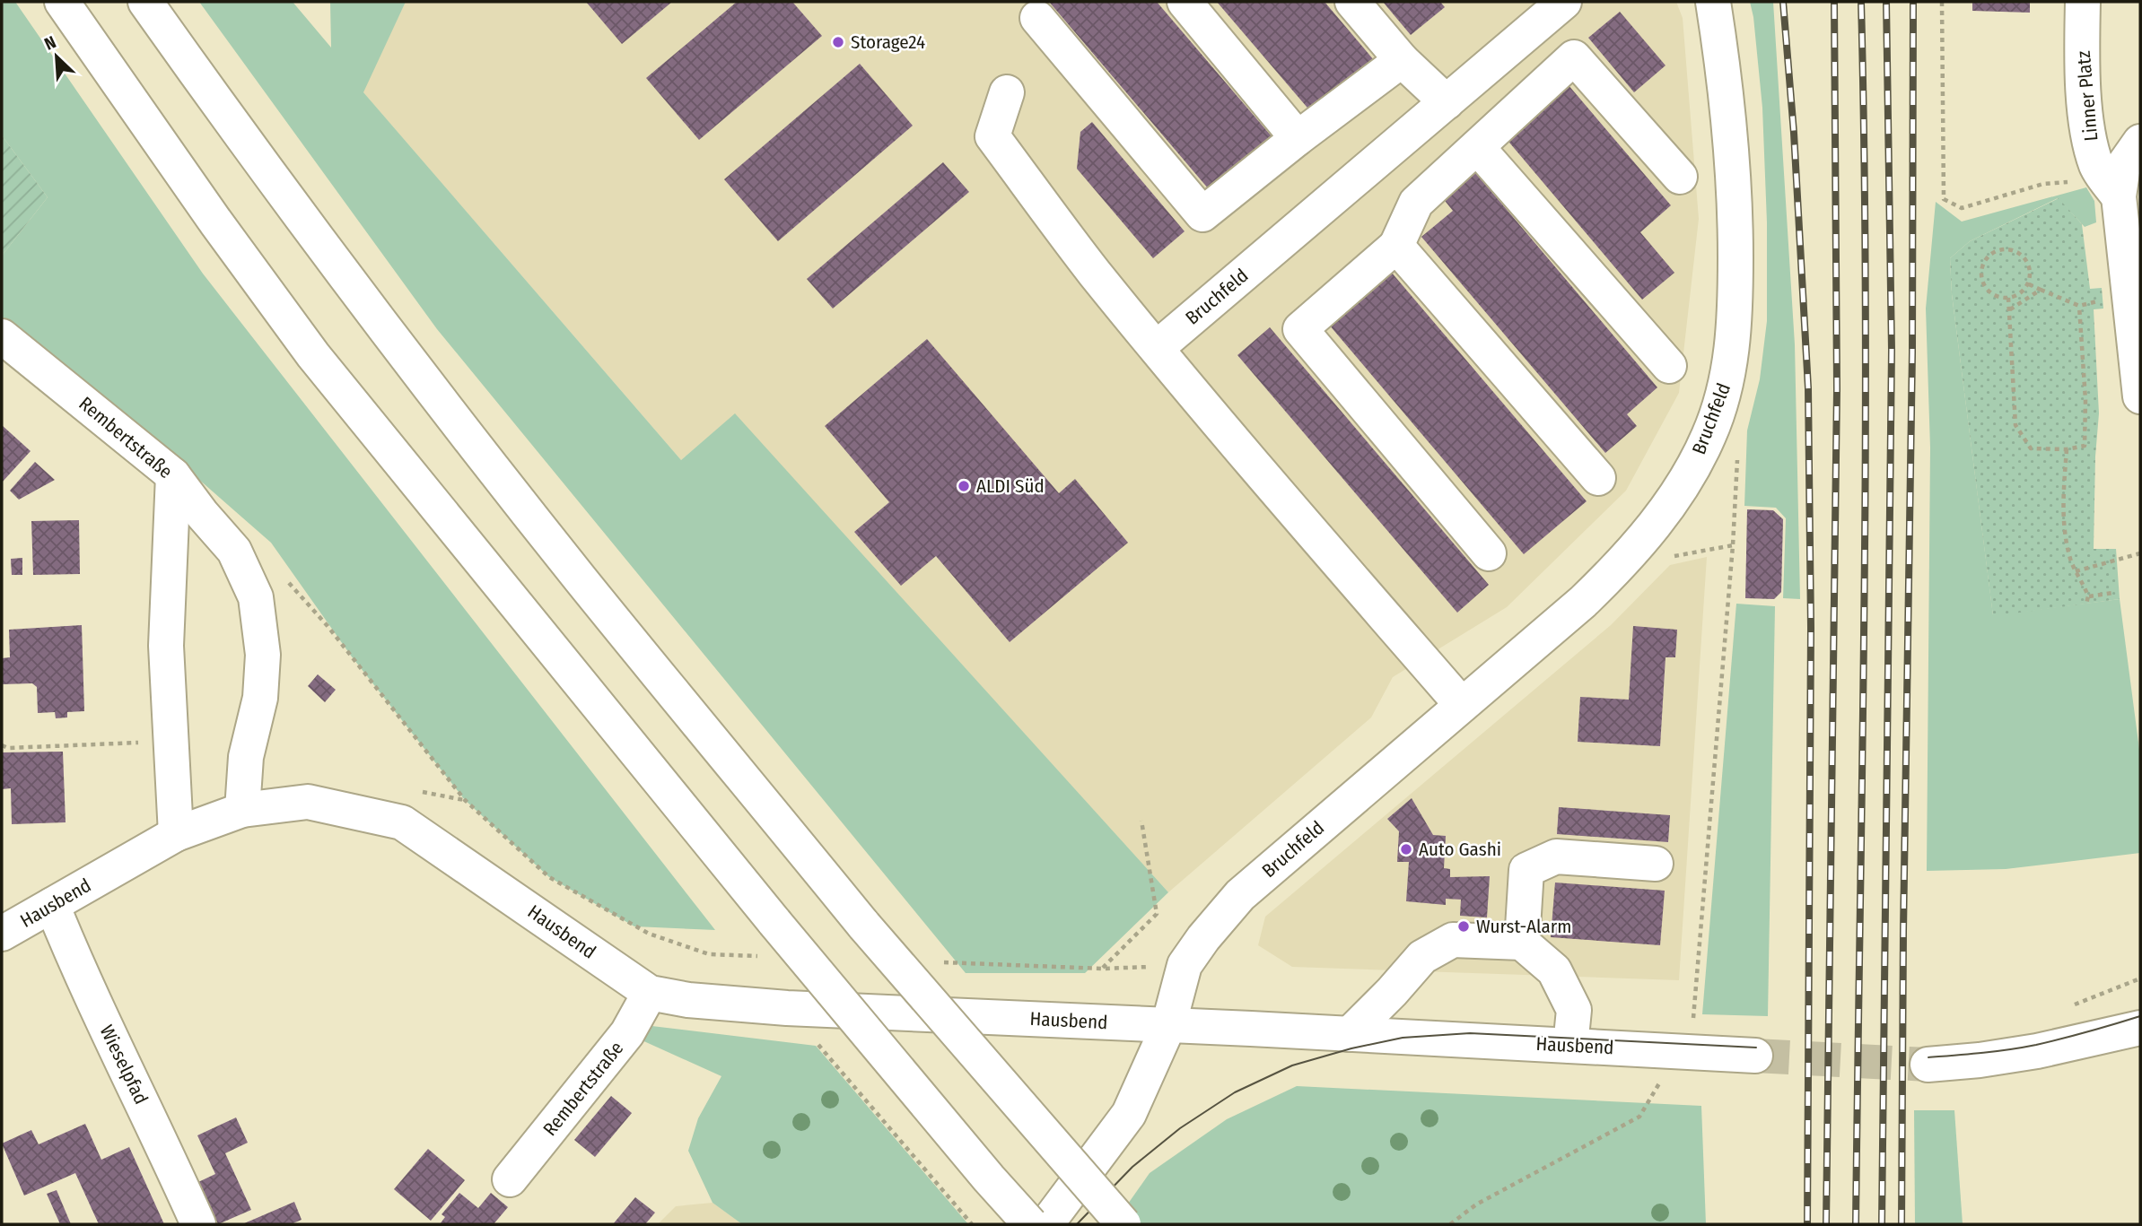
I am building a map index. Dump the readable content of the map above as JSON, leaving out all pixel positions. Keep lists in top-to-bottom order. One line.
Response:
{"streets":{"main road":["Linner Platz","Bruchfeld","Rembertstraße","Hausbend","Wieselpfad"]},"crossings":[["Bruchfeld","Hausbend"],["Rembertstraße","Hausbend"],["Hausbend","Wieselpfad"]],"places":["Storage24","ALDI Süd","Auto Gashi","Wurst-Alarm"],"north":"top left"}
